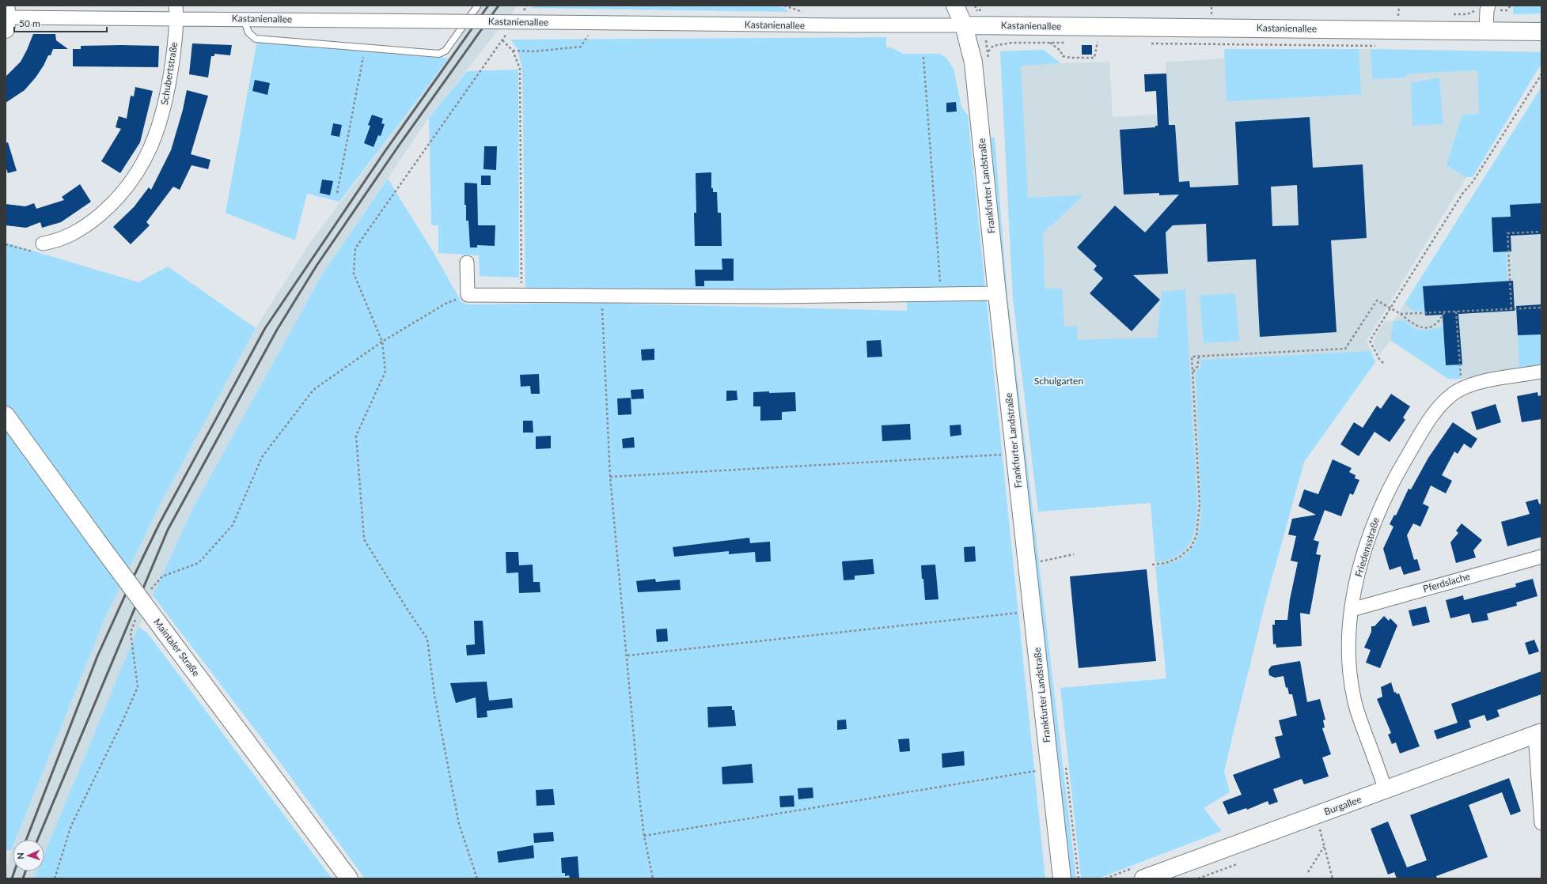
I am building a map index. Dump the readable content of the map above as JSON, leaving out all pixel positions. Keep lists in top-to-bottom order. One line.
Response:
{"streets":{"main road":["Kastanienallee","Frankfurter Landstraße","Maintaler Straße","Burgallee"],"street":["Schubertstraße","Friedensstraße","Pferdslache"]},"crossings":[["Kastanienallee","Schubertstraße"],["Kastanienallee","Frankfurter Landstraße"],["Friedensstraße","Pferdslache"],["Friedensstraße","Burgallee"]],"parks":["Schulgarten"],"scale_bar":"50 m","north":"left"}
